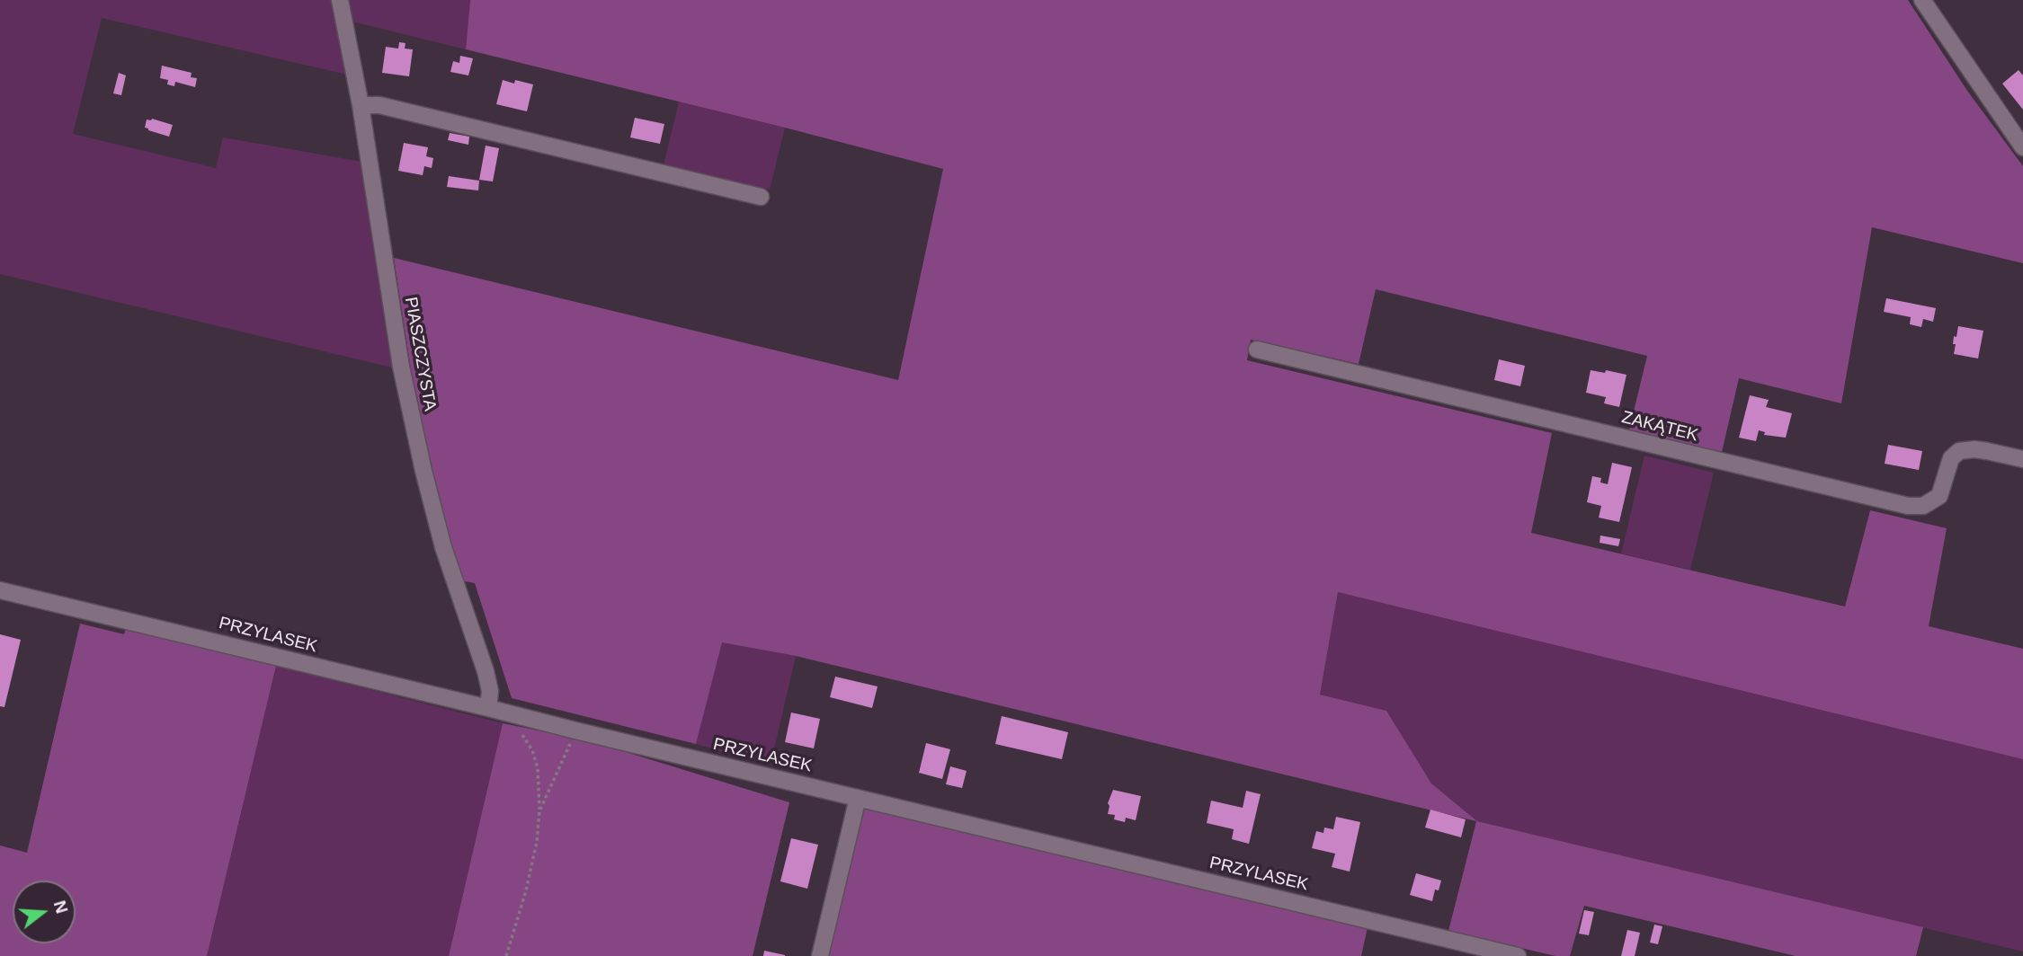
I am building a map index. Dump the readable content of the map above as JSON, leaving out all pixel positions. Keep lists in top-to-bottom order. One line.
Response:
{"streets":{"street":["PIASZCZYSTA","ZAKĄTEK","PRZYLASEK"]},"crossings":[["PIASZCZYSTA","PRZYLASEK"]],"north":"right"}
